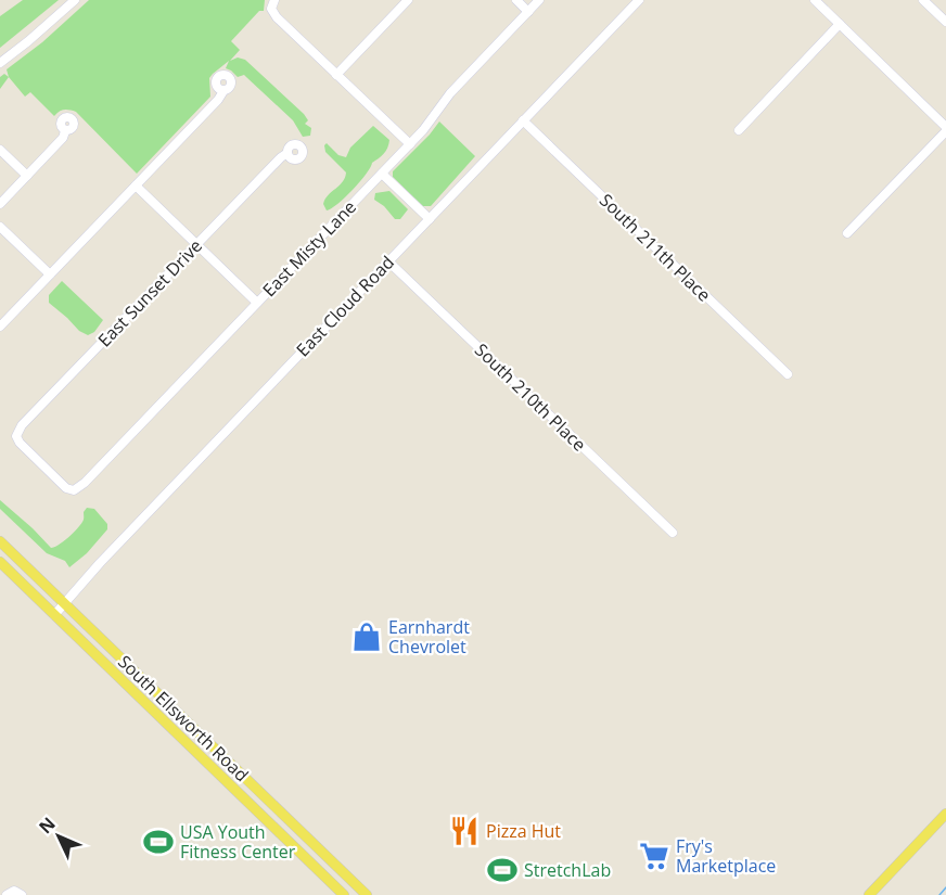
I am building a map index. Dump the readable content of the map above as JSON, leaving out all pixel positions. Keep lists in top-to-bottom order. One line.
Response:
{"streets":{"main road":["South Ellsworth Road"],"street":["South 211th Place","East Misty Lane","East Sunset Drive","East Cloud Road","South 210th Place"]},"crossings":[["South 211th Place","East Cloud Road"],["East Misty Lane","East Sunset Drive"],["East Cloud Road","South 210th Place"],["East Cloud Road","South Ellsworth Road"]],"places":{"shop":["Earnhardt Chevrolet"],"restaurant":["Pizza Hut"],"sports":["USA Youth Fitness Center","StretchLab"],"supermarket":["Fry's Marketplace"]},"north":"top left"}
